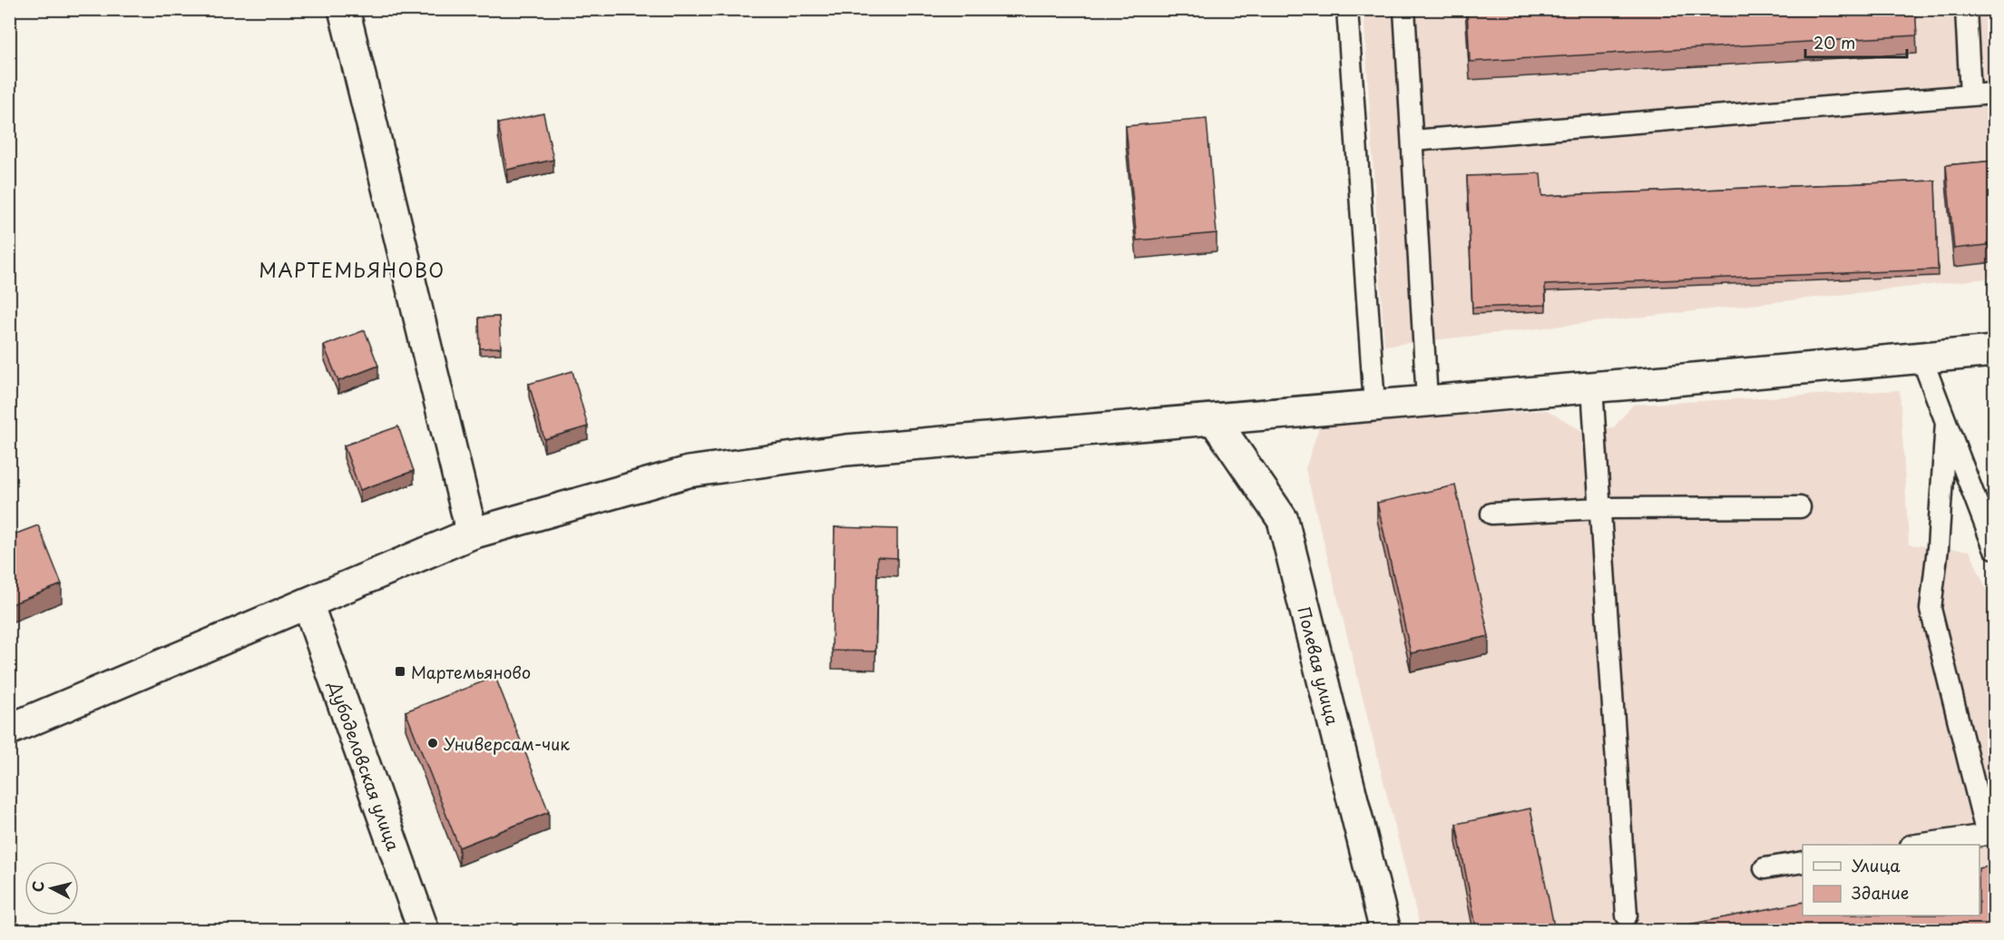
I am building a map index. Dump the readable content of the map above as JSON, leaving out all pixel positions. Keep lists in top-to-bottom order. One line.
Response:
{"streets":{"street":["Полевая улица","Дубоделовская улица"]},"districts":["МАРТЕМЬЯНОВО"],"places":{"transit":["Мартемьяново"],"other":["Универсам-чик"]},"legend":["Улица","Здание"],"scale_bar":"20 m","north":"left"}
